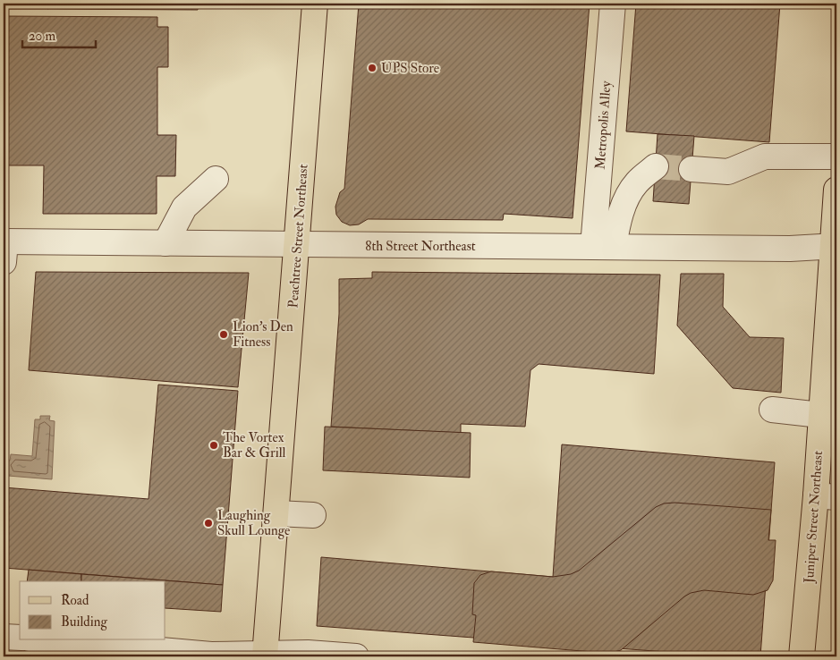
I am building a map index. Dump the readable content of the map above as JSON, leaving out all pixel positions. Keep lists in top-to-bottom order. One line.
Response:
{"streets":{"main road":["Peachtree Street Northeast","Juniper Street Northeast"],"street":["Metropolis Alley","8th Street Northeast"]},"crossings":[["Metropolis Alley","8th Street Northeast"],["Peachtree Street Northeast","8th Street Northeast"],["8th Street Northeast","Juniper Street Northeast"]],"places":["UPS Store","Lion's Den Fitness","The Vortex Bar & Grill","Laughing Skull Lounge"],"legend":["Road","Building"],"scale_bar":"20 m"}
